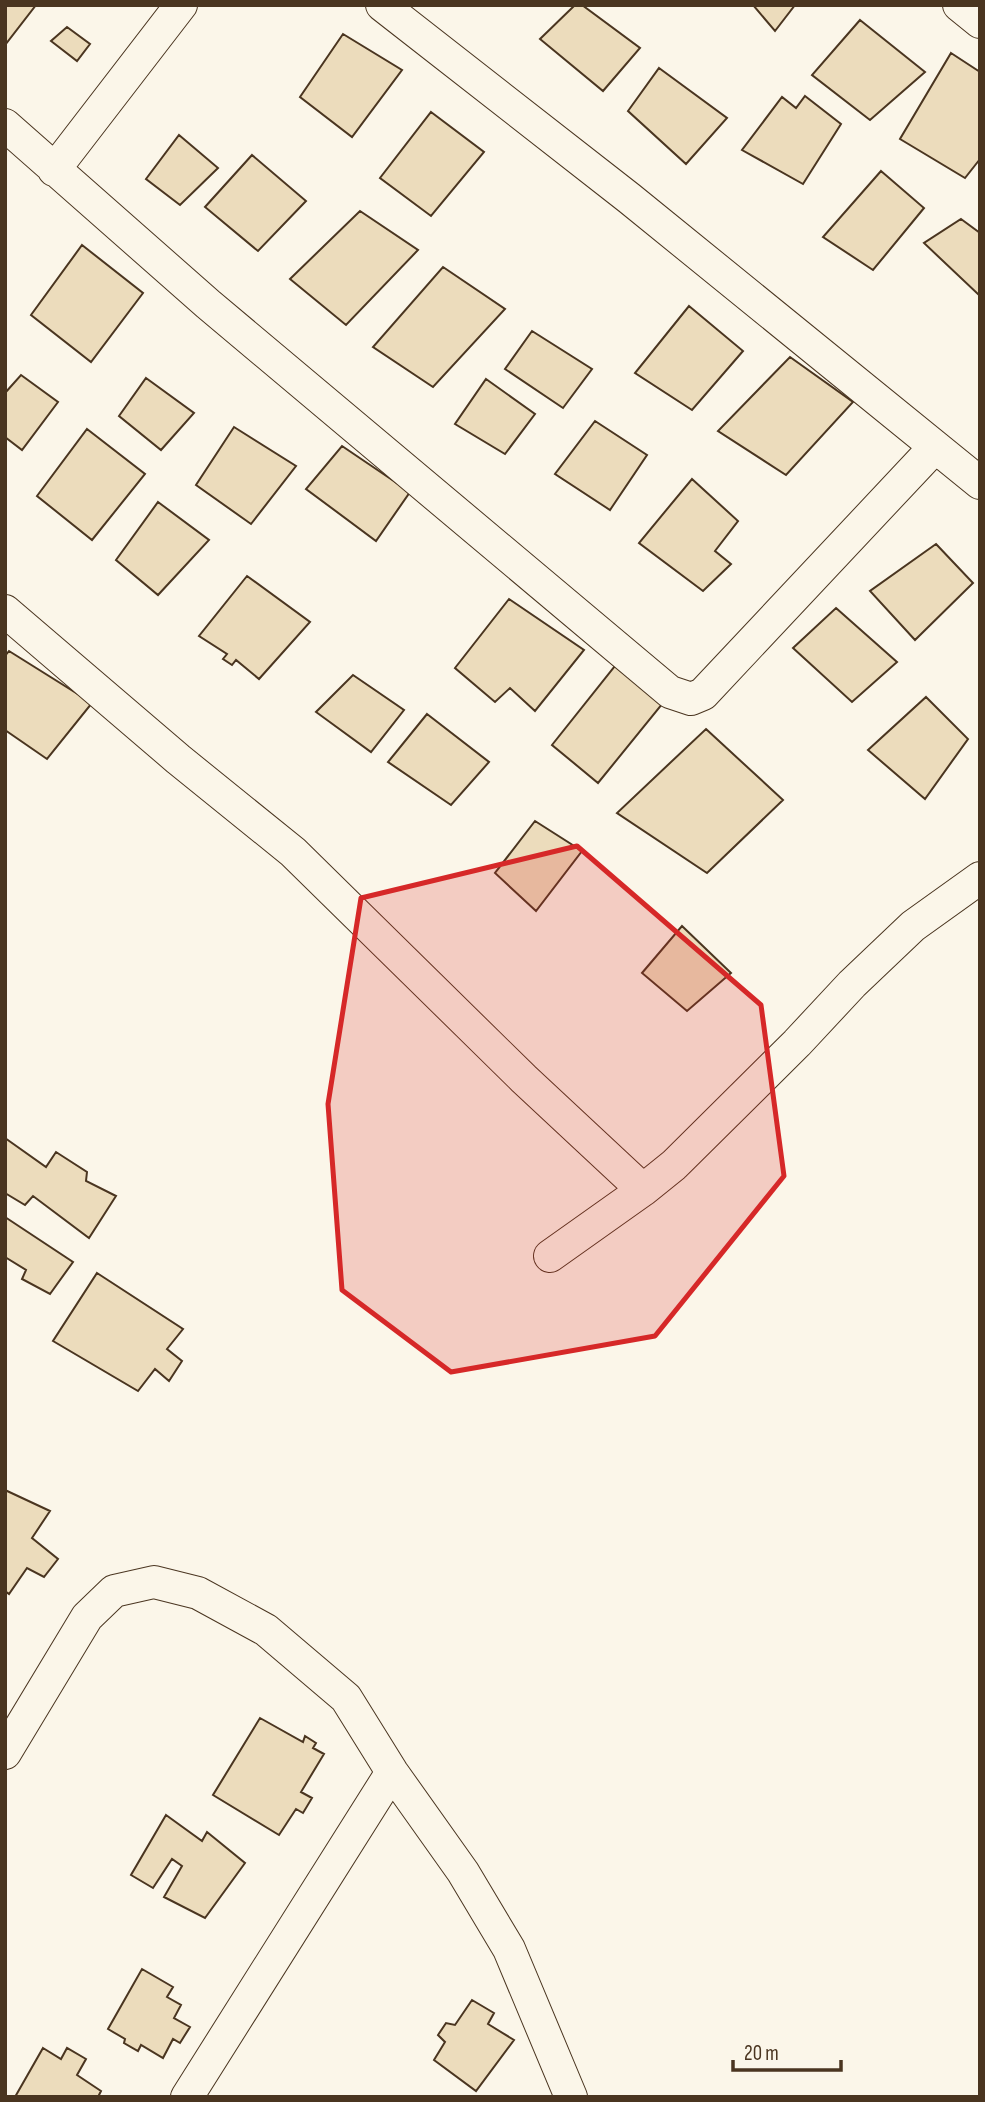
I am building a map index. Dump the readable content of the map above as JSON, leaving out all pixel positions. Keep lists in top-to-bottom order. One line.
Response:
{"scale_bar":"20 m"}
